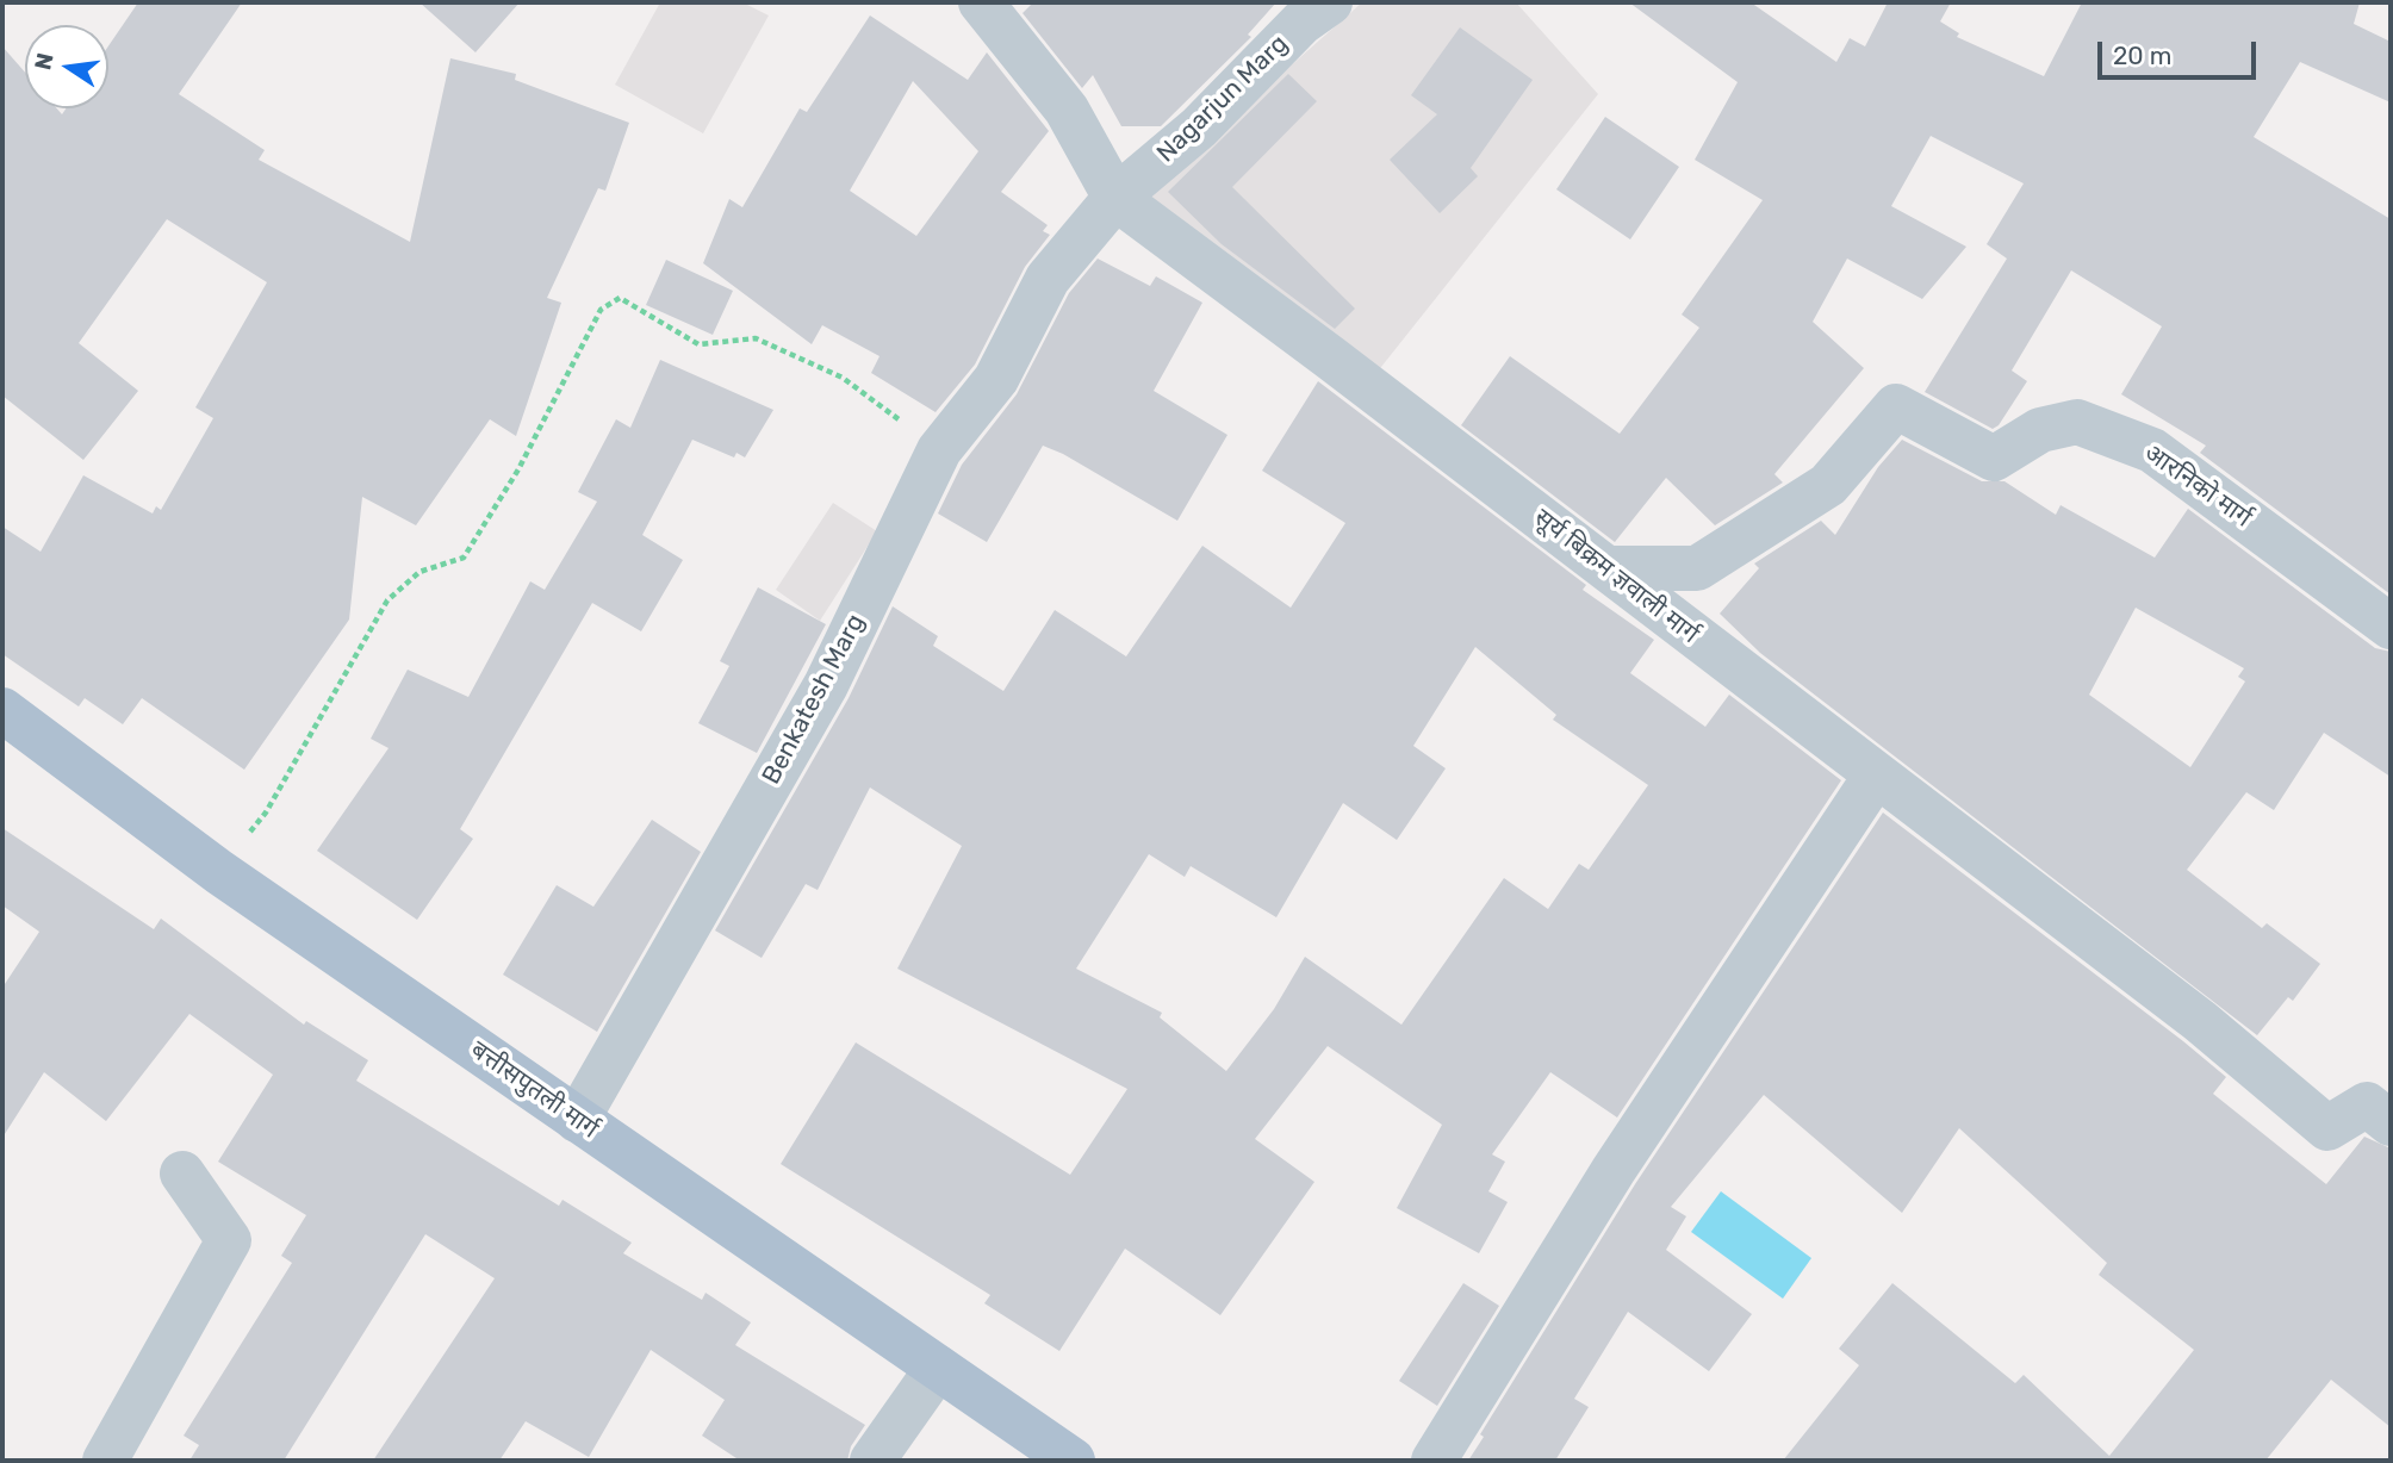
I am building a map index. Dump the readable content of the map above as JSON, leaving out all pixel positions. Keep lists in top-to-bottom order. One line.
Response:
{"streets":{"main road":["बत्तीसपुतली मार्ग"],"street":["Nagarjun Marg","आरनिको मार्ग","सूर्य बिक्रम ज्ञवाली मार्ग","Benkatesh Marg"]},"crossings":[["Nagarjun Marg","सूर्य बिक्रम ज्ञवाली मार्ग"],["Nagarjun Marg","Benkatesh Marg"],["आरनिको मार्ग","सूर्य बिक्रम ज्ञवाली मार्ग"],["सूर्य बिक्रम ज्ञवाली मार्ग","Benkatesh Marg"],["Benkatesh Marg","बत्तीसपुतली मार्ग"]],"scale_bar":"20 m","north":"left"}
